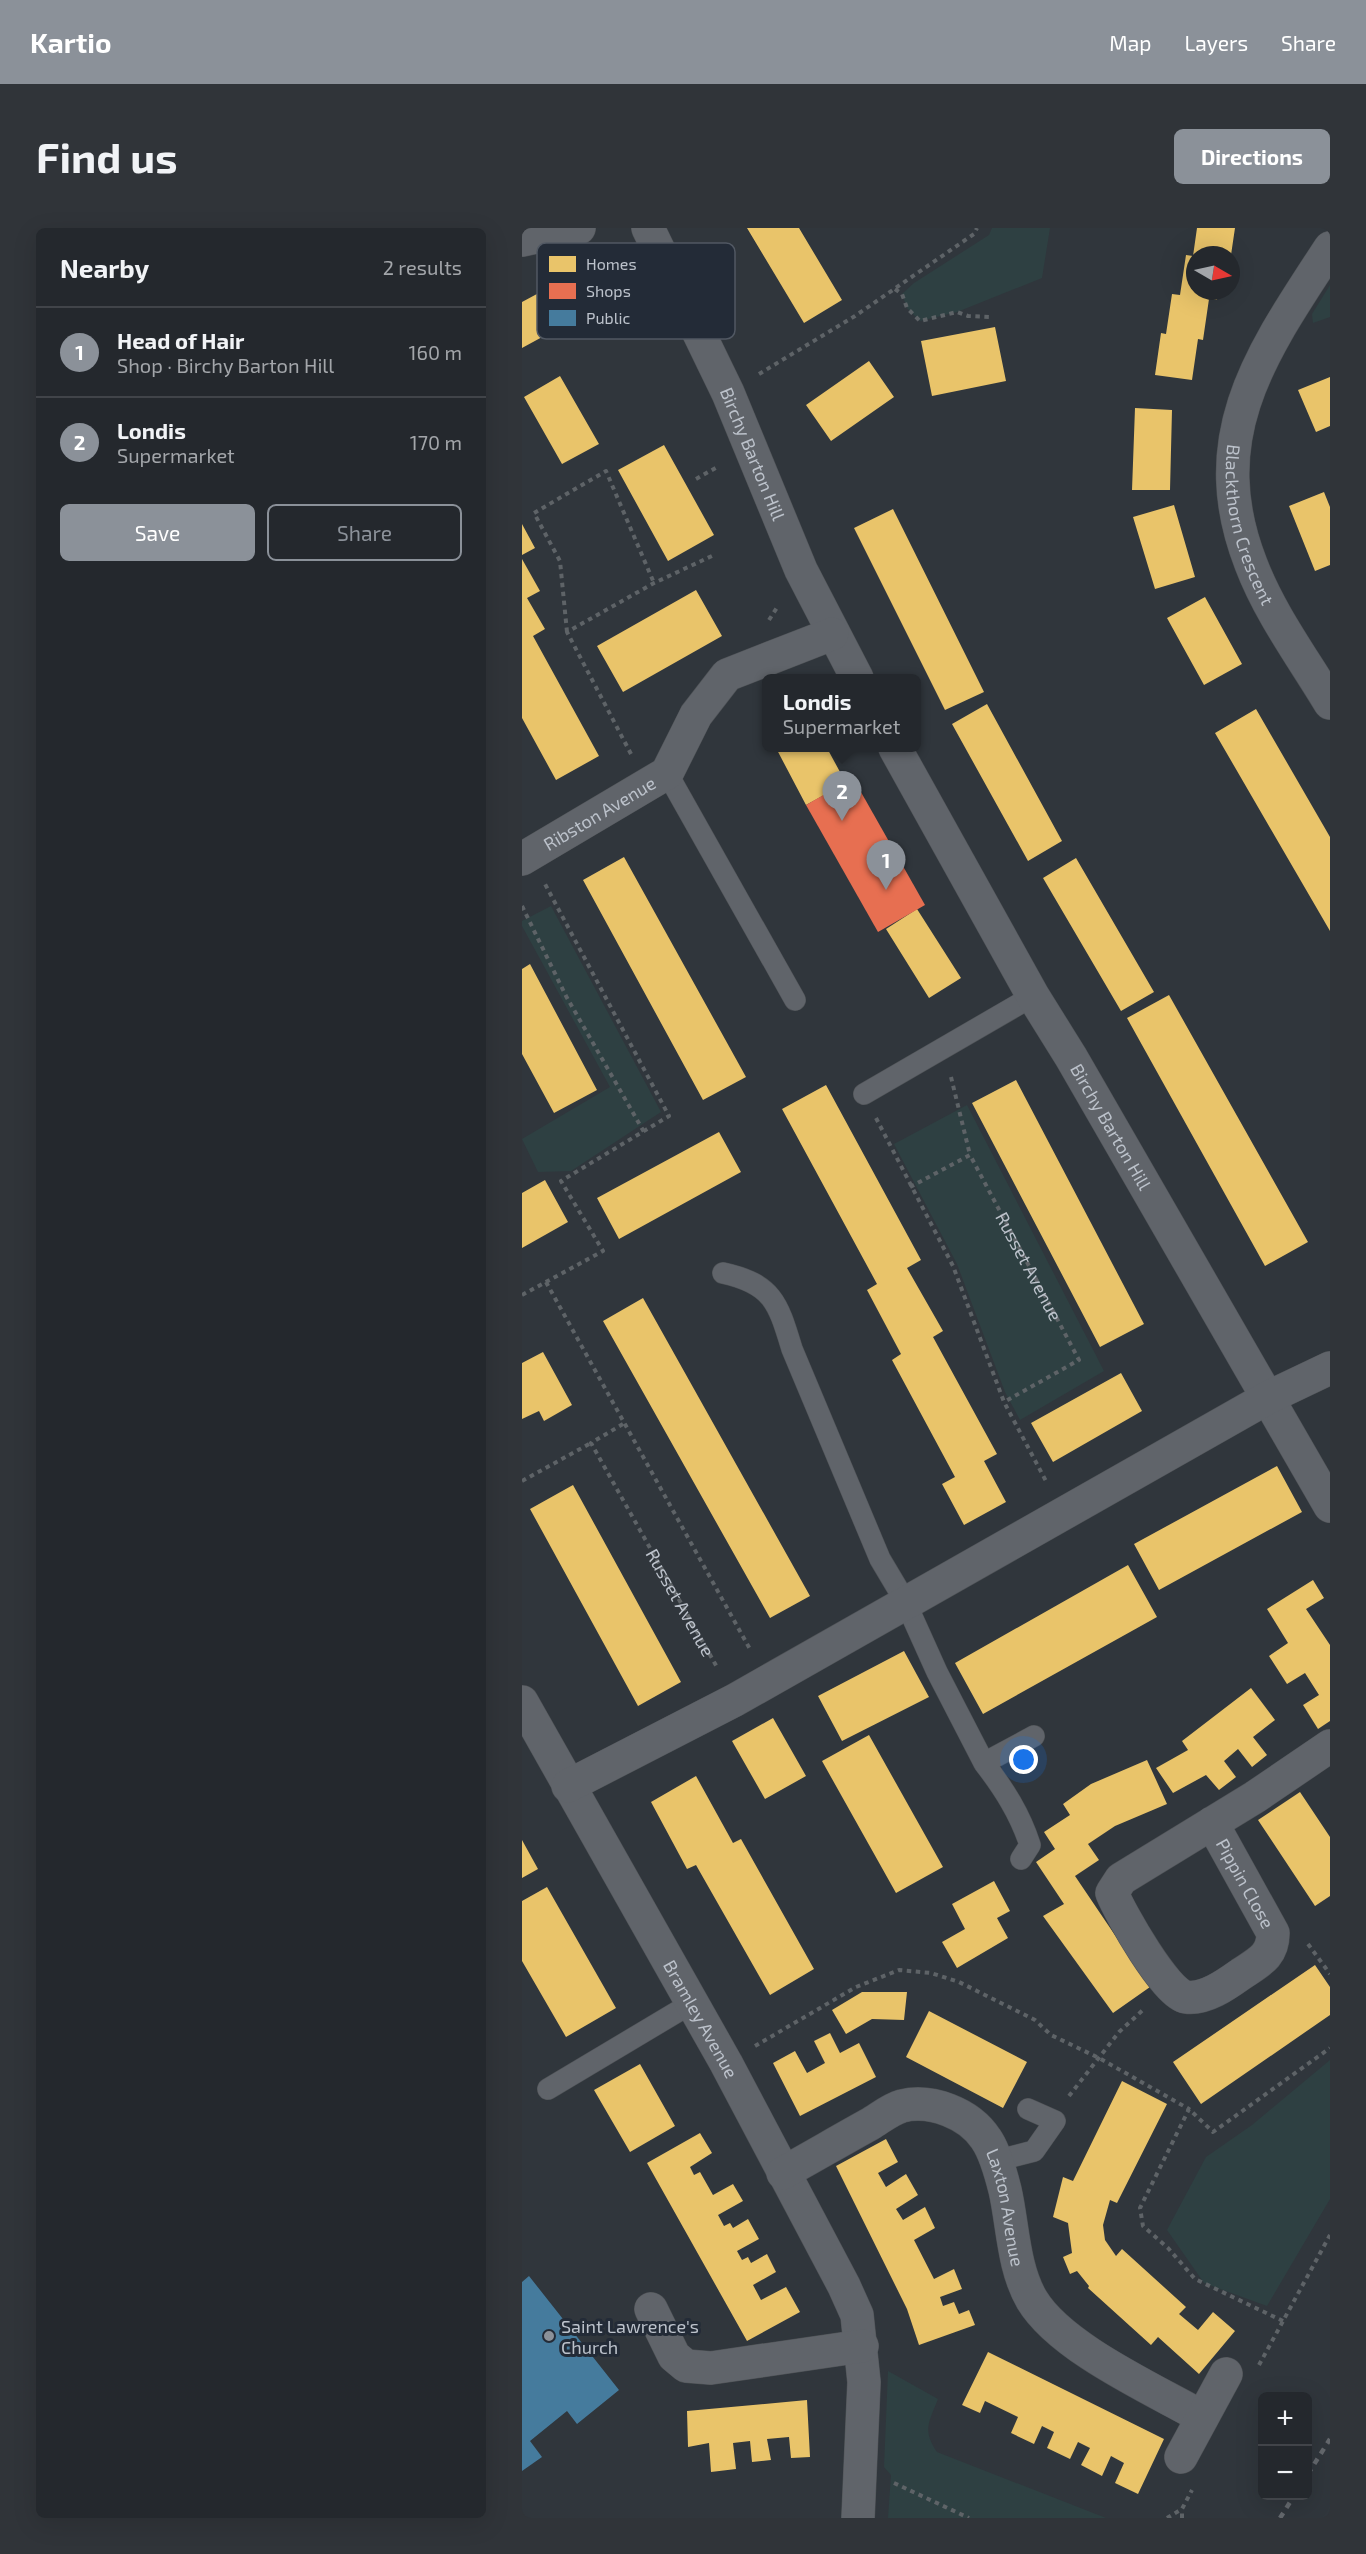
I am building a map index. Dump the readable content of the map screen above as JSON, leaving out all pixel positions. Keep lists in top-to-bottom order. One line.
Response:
{"streets":{"street":["Birchy Barton Hill","Blackthorn Crescent","Ribston Avenue","Pippin Close","Bramley Avenue","Laxton Avenue"],"path":["Russet Avenue"]},"crossings":[["Birchy Barton Hill","Ribston Avenue"],["Bramley Avenue","Laxton Avenue"]],"places":["Saint Lawrence's Church"],"legend":["Homes","Shops","Public"],"north":"right","page":{"header":"Kartio","nav":["Map","Layers","Share"],"buttons":["Directions",["Save","Share"]],"title":"Find us","heading":["Nearby","2 results"],"list":[{"mark":"1","name":"Head of Hair","note":"Shop · Birchy Barton Hill","value":"160 m"},{"mark":"2","name":"Londis","note":"Supermarket","value":"170 m"}],"popup":["Londis","Supermarket"],"pins":["2","1"],"map_buttons":["+","−"]}}
